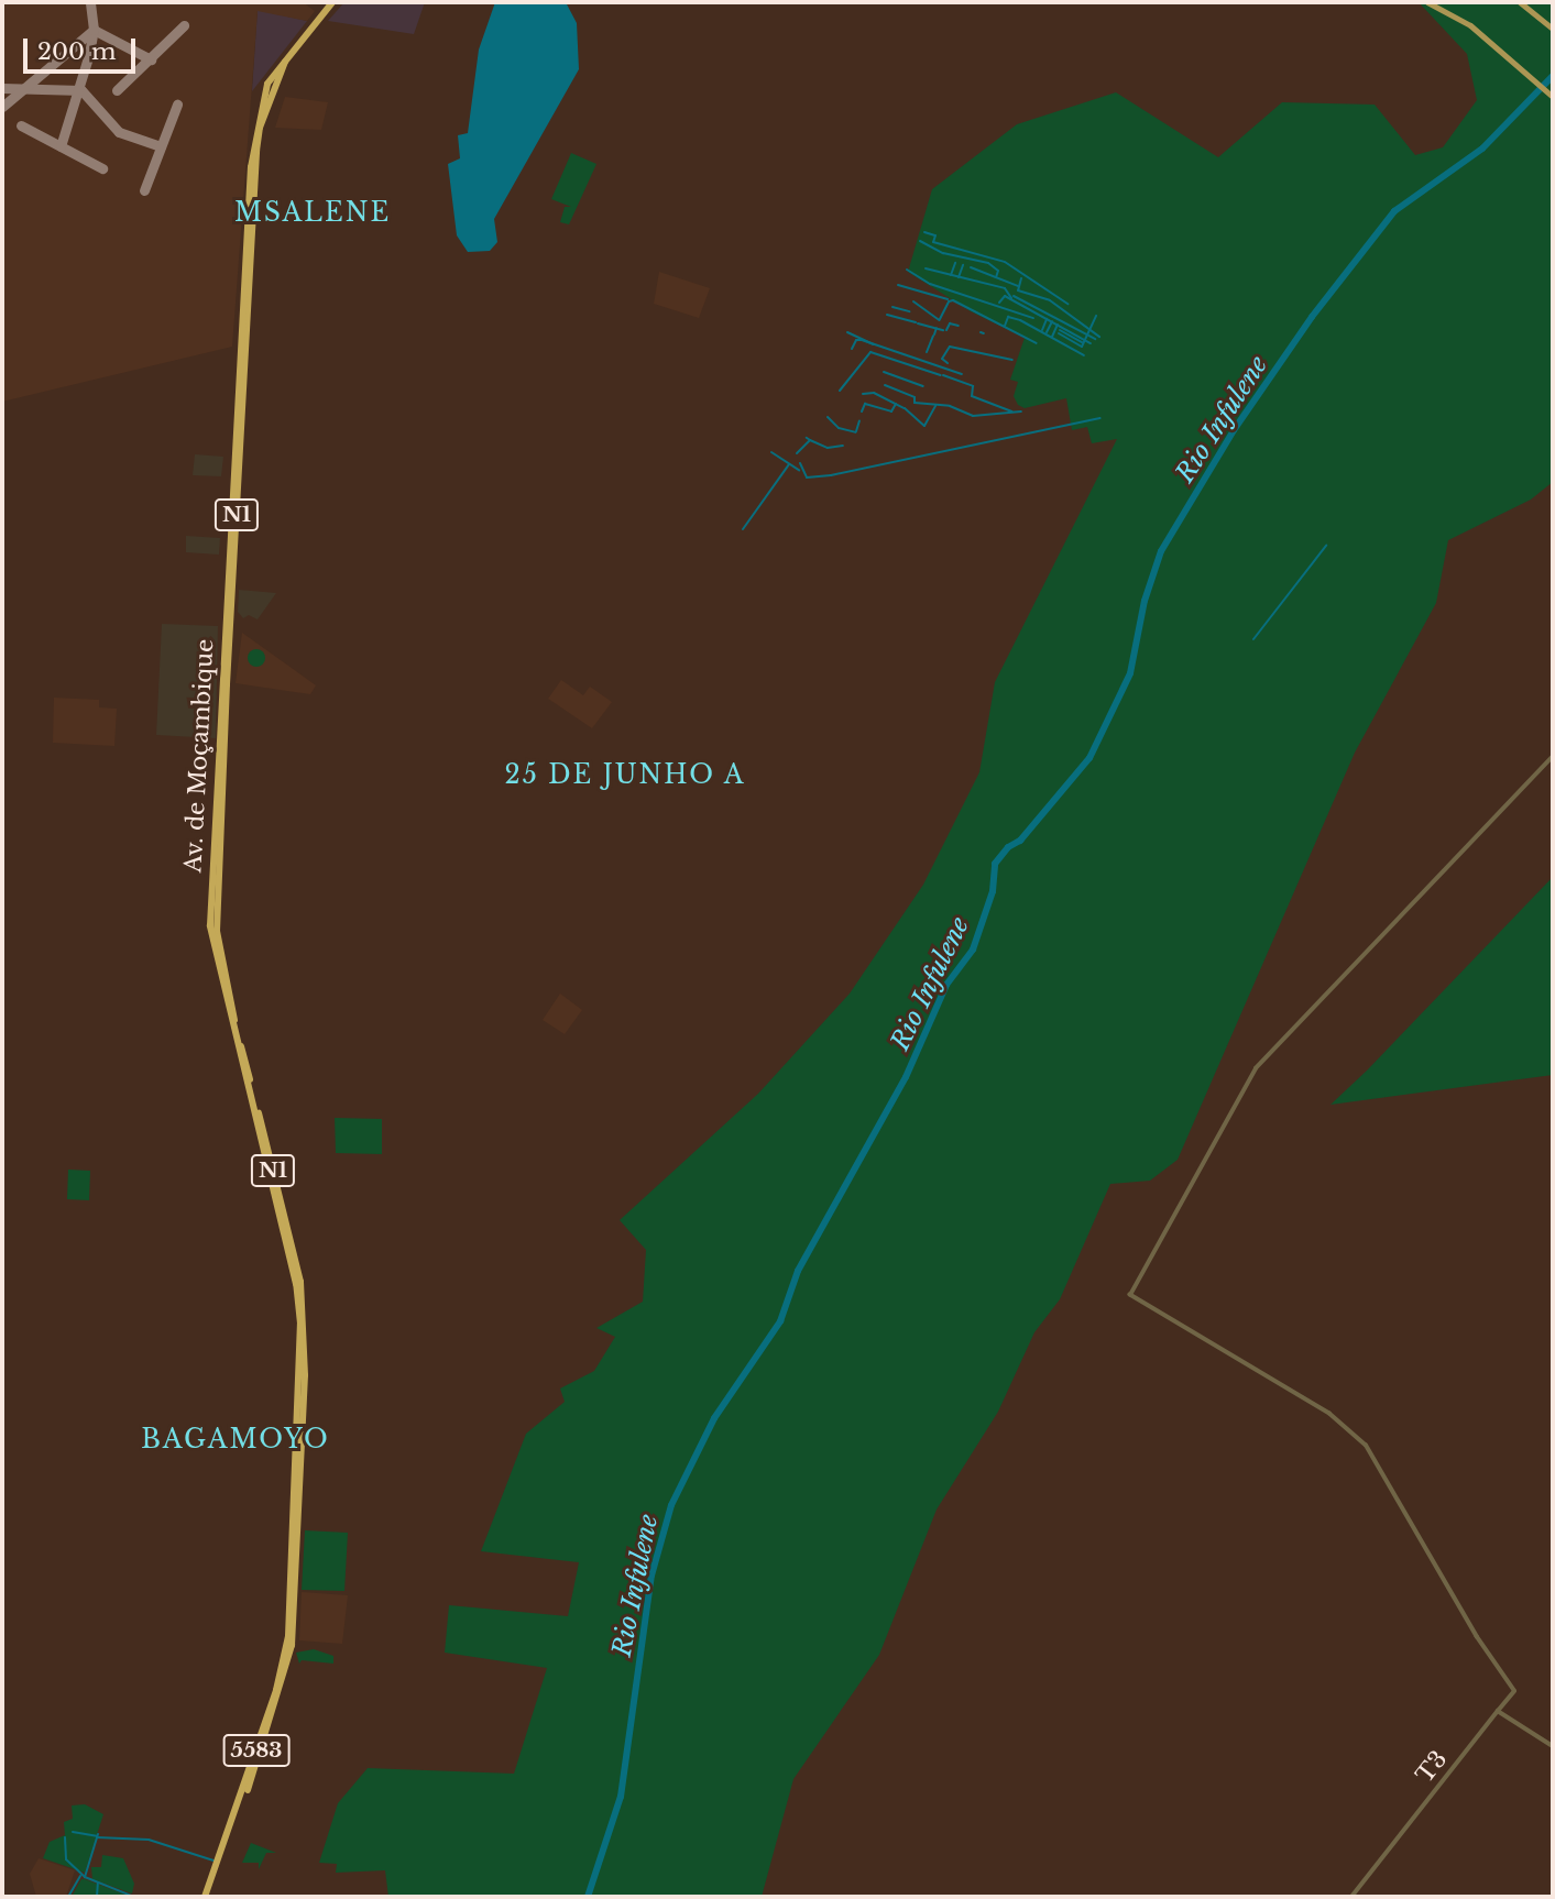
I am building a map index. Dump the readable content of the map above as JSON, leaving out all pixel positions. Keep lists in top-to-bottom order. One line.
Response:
{"streets":{"highway":["N1","Av. de Moçambique","5583"],"street":["T3"]},"crossings":[["N1","Av. de Moçambique"],["Av. de Moçambique","5583"]],"districts":["MSALENE","25 DE JUNHO A","BAGAMOYO"],"water":["Rio Infulene"],"scale_bar":"200 m"}
